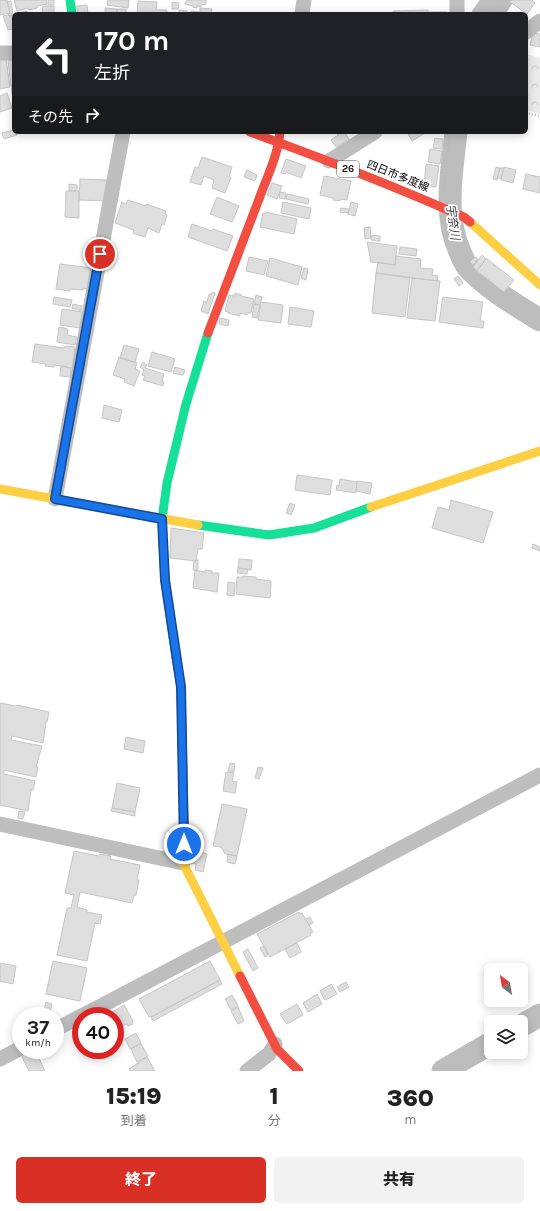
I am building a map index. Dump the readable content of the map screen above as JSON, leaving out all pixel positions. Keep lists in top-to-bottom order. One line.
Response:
{"streets":{"street":["26","四日市多度線"]},"water":["宇奈川"],"north":"top left","page":{"turn":["170 m","左折"],"then":"その先","speed":"37 km/h","limit":"40","eta":["15:19","到着","1","分","360","m"],"buttons":["終了","共有"]}}
